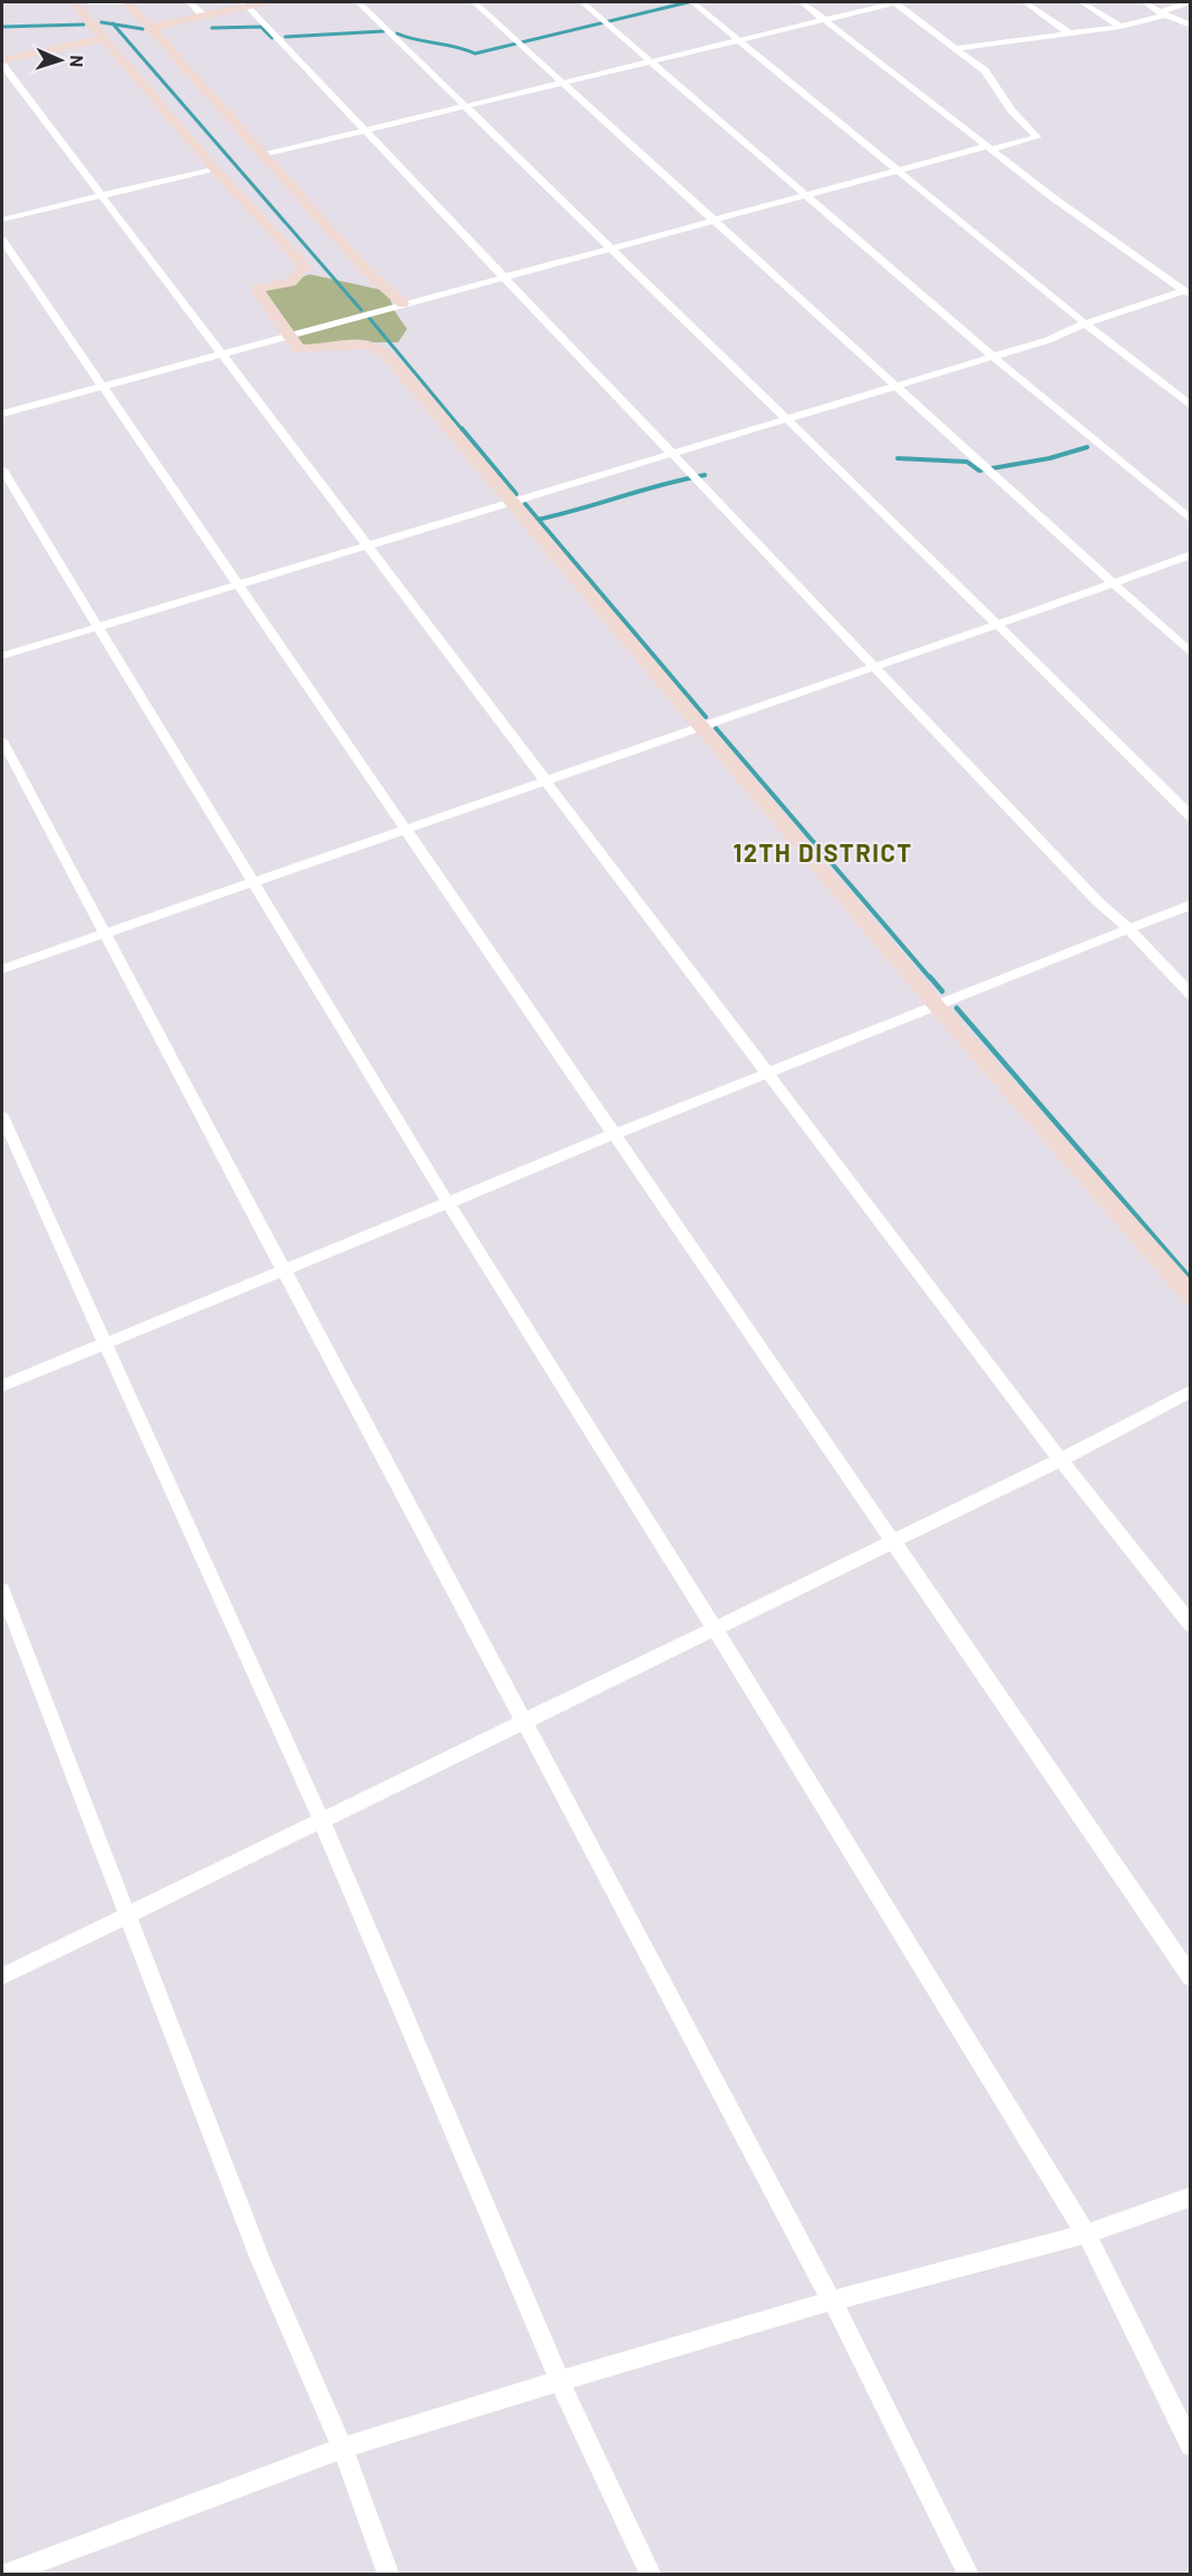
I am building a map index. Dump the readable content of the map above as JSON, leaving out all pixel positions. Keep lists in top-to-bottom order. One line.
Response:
{"districts":["12TH DISTRICT"],"north":"right"}
